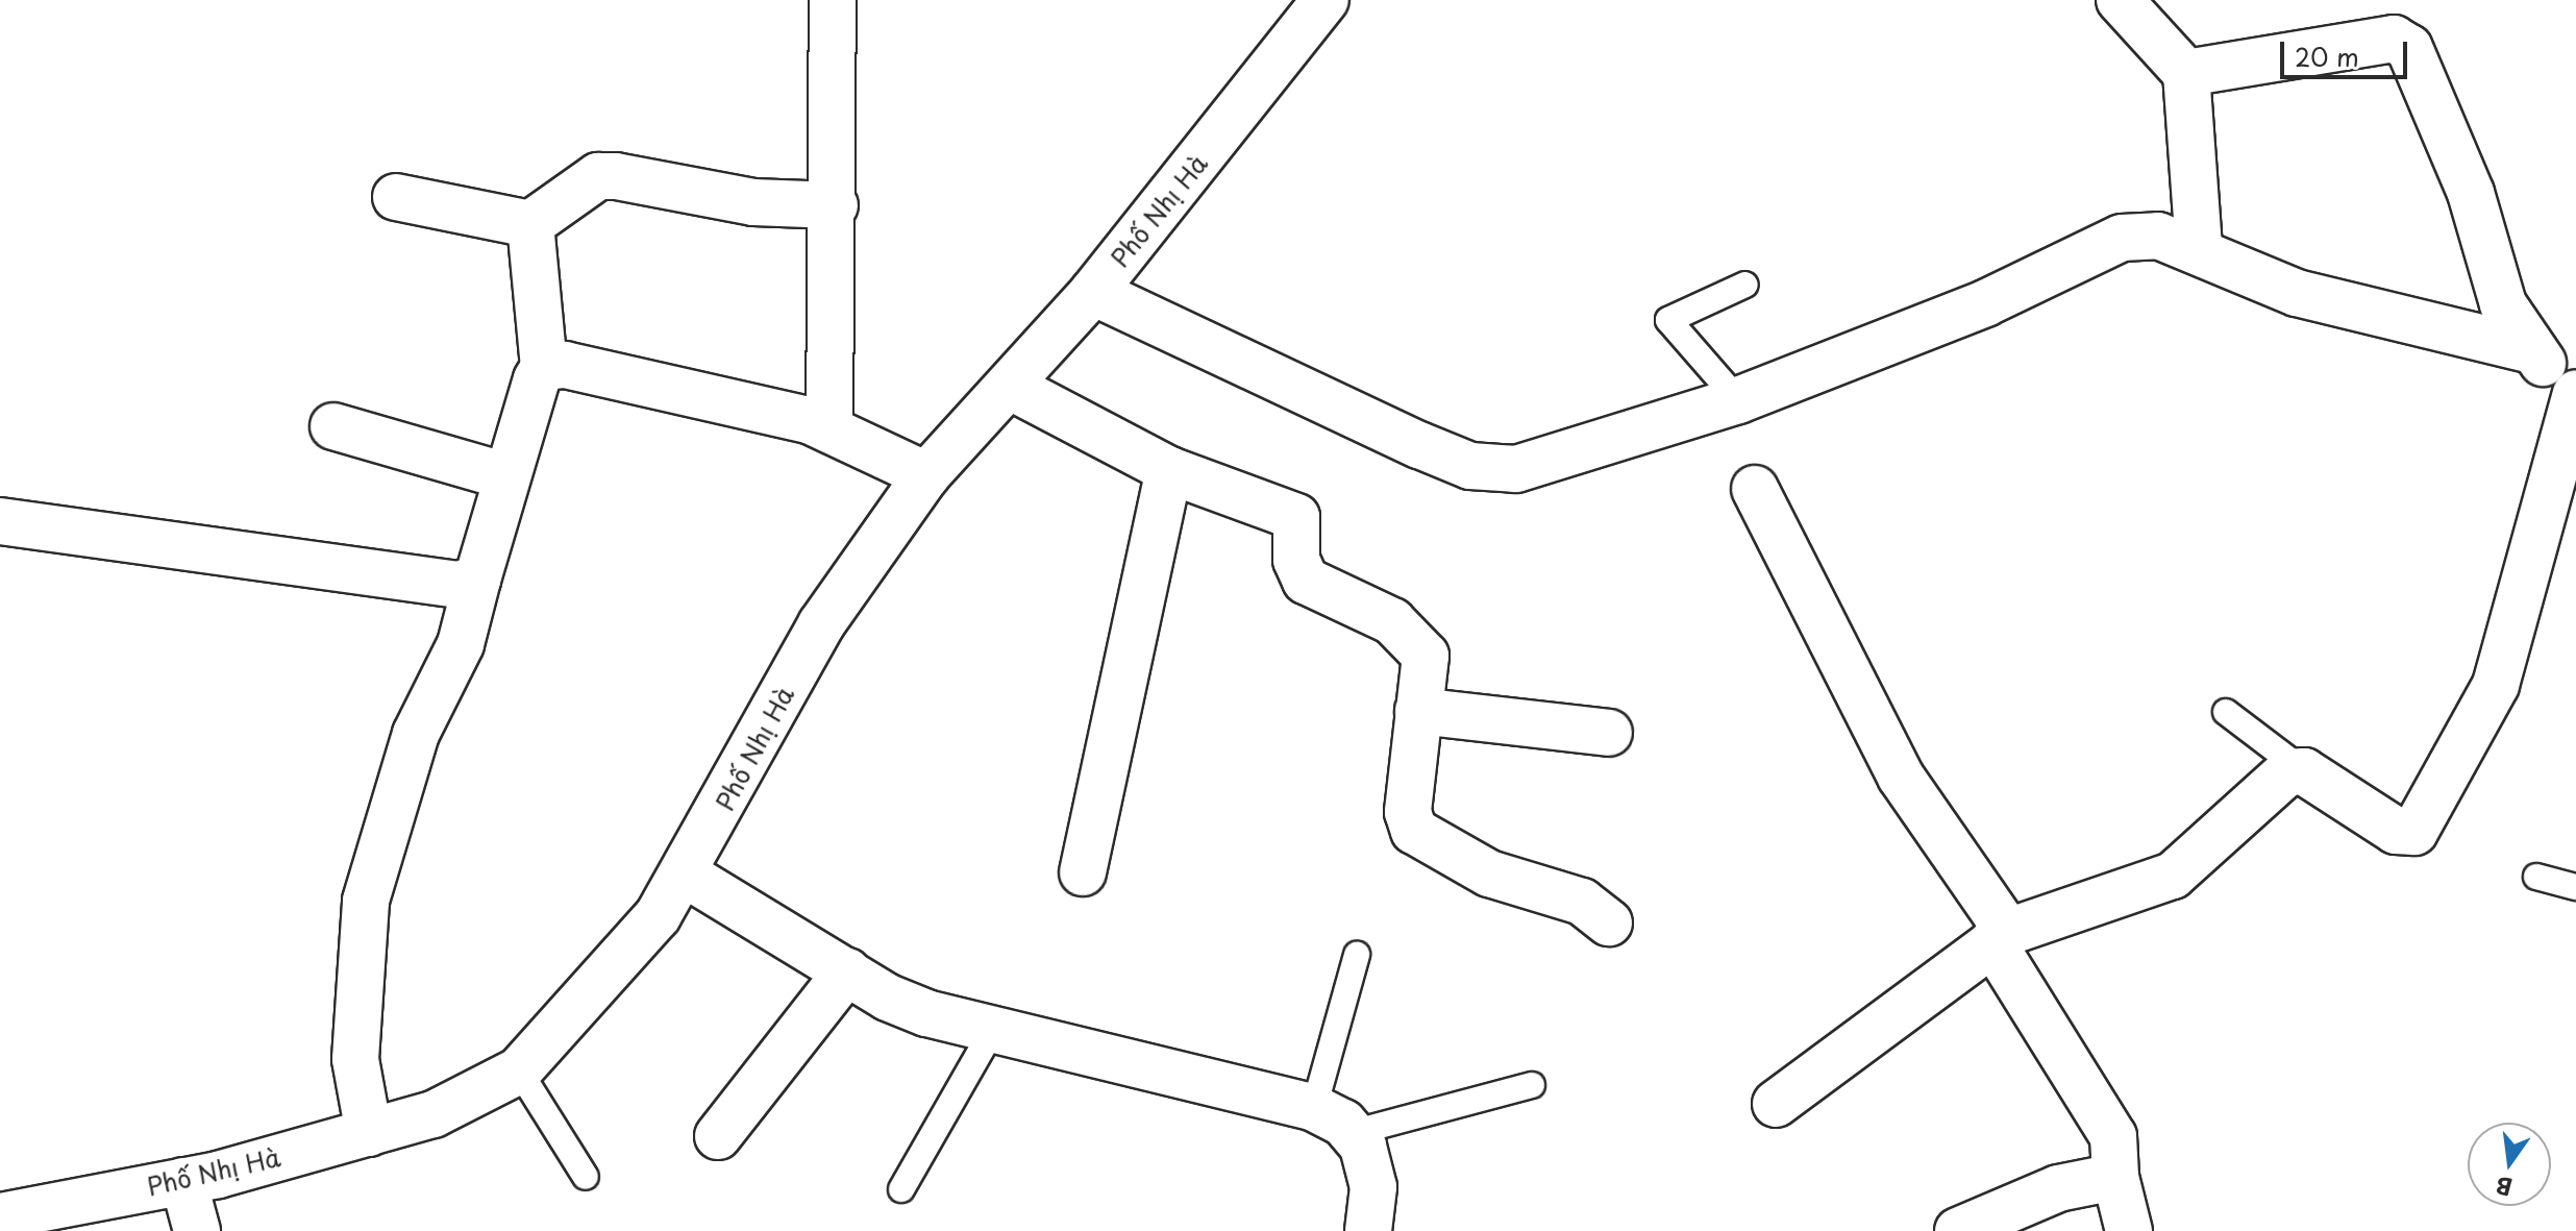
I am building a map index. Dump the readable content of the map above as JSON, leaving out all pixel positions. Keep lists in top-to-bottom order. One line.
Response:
{"streets":{"street":["Phố Nhị Hà"]},"scale_bar":"20 m","north":"bottom"}
